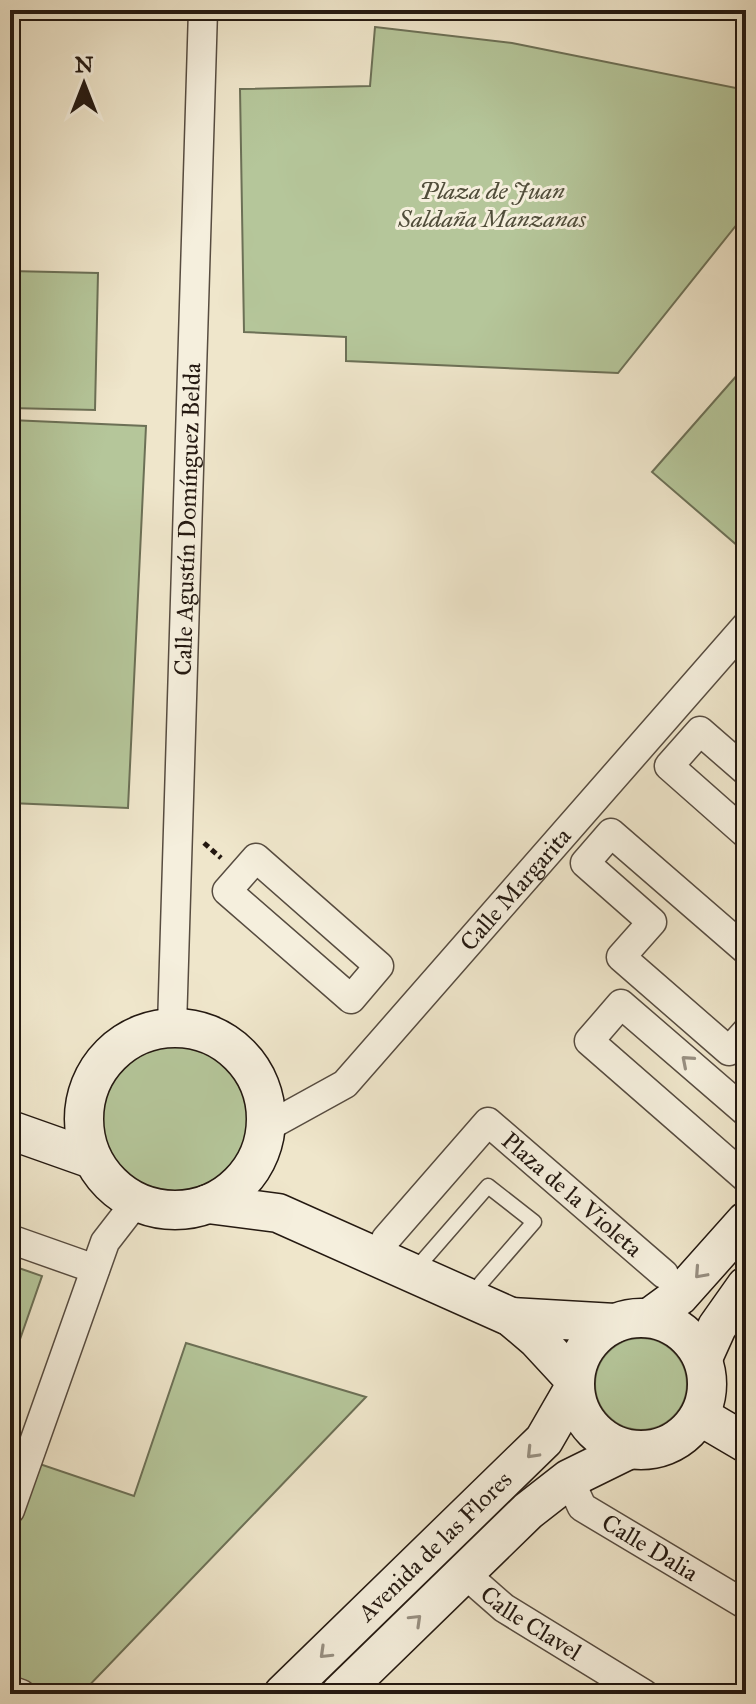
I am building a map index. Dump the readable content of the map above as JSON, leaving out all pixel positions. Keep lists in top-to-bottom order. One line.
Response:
{"streets":{"street":["Calle Agustín Domínguez Belda","Calle Margarita","Plaza de la Violeta","Avenida de las Flores","Calle Dalia","Calle Clavel"]},"crossings":[["Calle Agustín Domínguez Belda","Calle Margarita"],["Avenida de las Flores","Calle Dalia"],["Avenida de las Flores","Calle Clavel"]],"parks":["Plaza de Juan Saldaña Manzanas"],"north":"top"}
